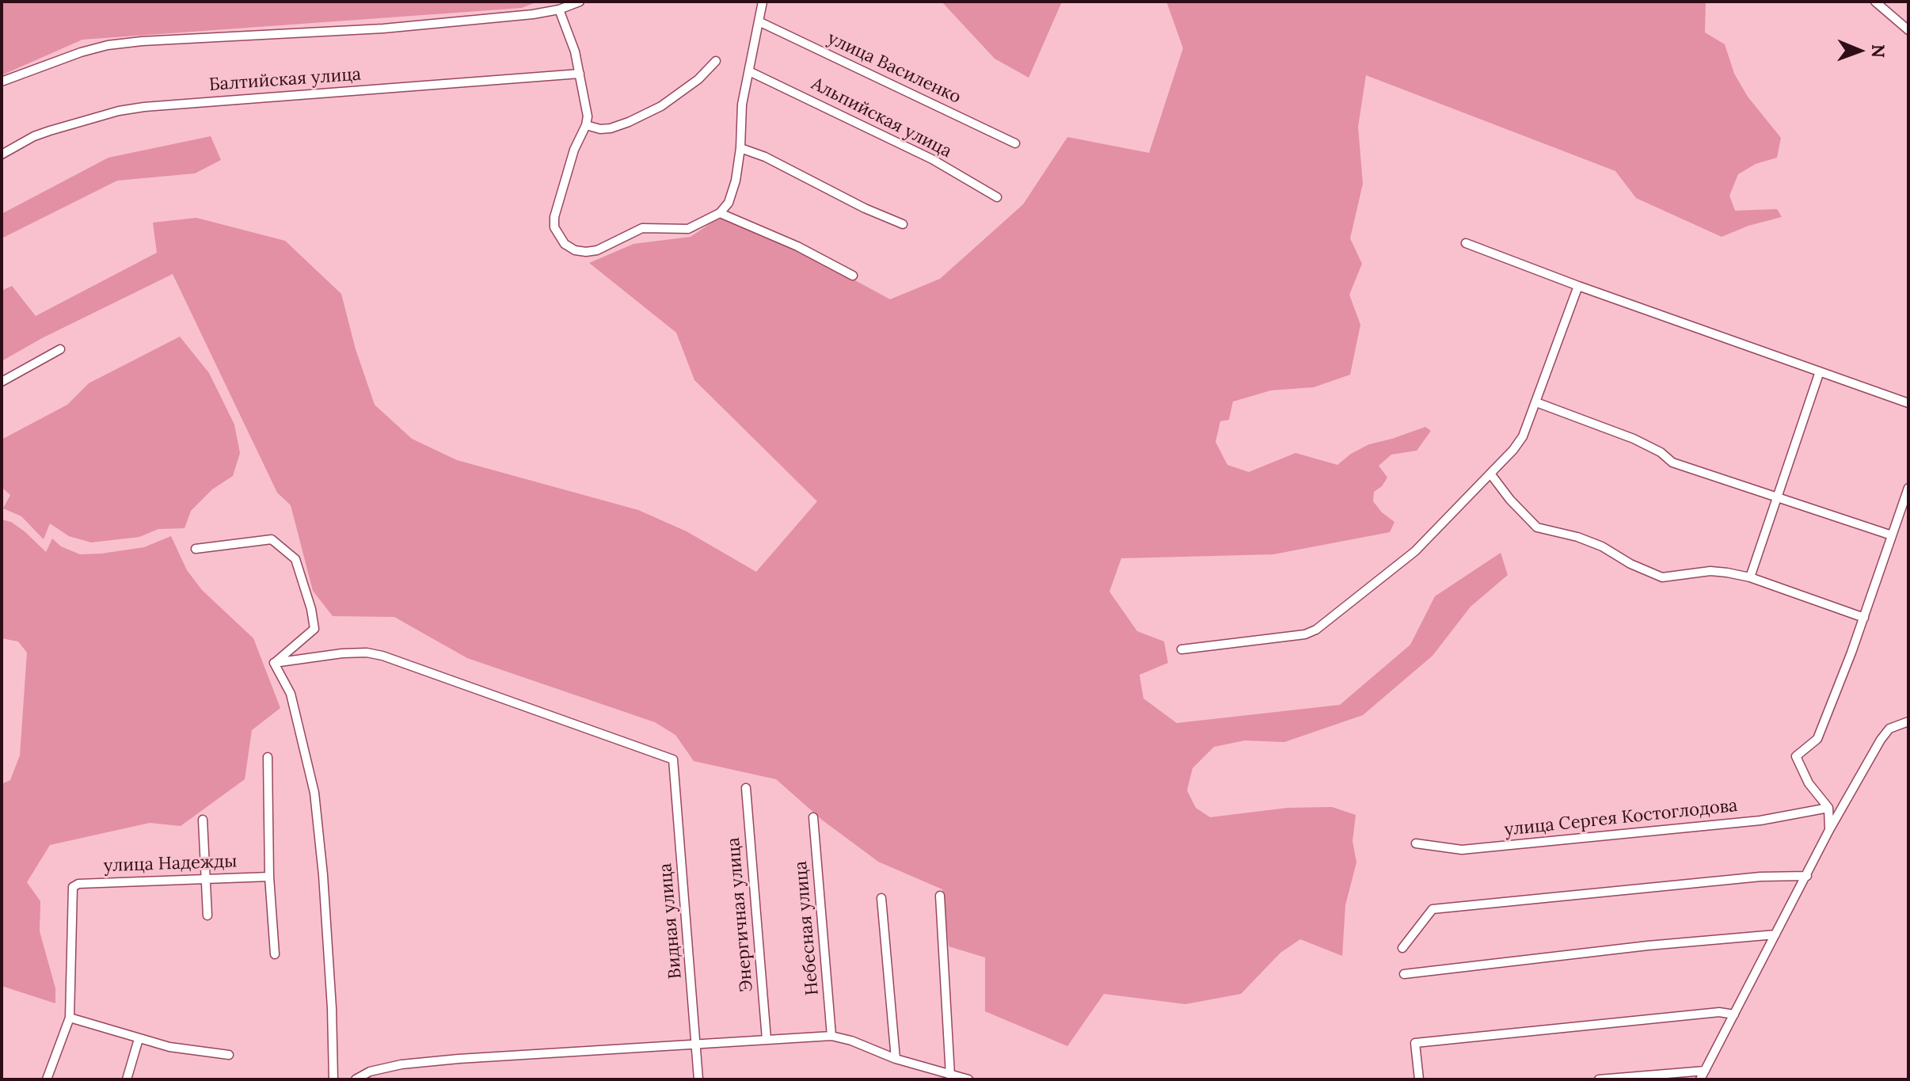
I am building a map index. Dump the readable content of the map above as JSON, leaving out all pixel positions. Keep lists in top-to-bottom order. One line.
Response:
{"streets":{"street":["улица Василенко","Балтийская улица","Альпийская улица","улица Сергея Костоглодова","улица Надежды","Энергичная улица","Видная улица","Небесная улица"]},"north":"right"}
